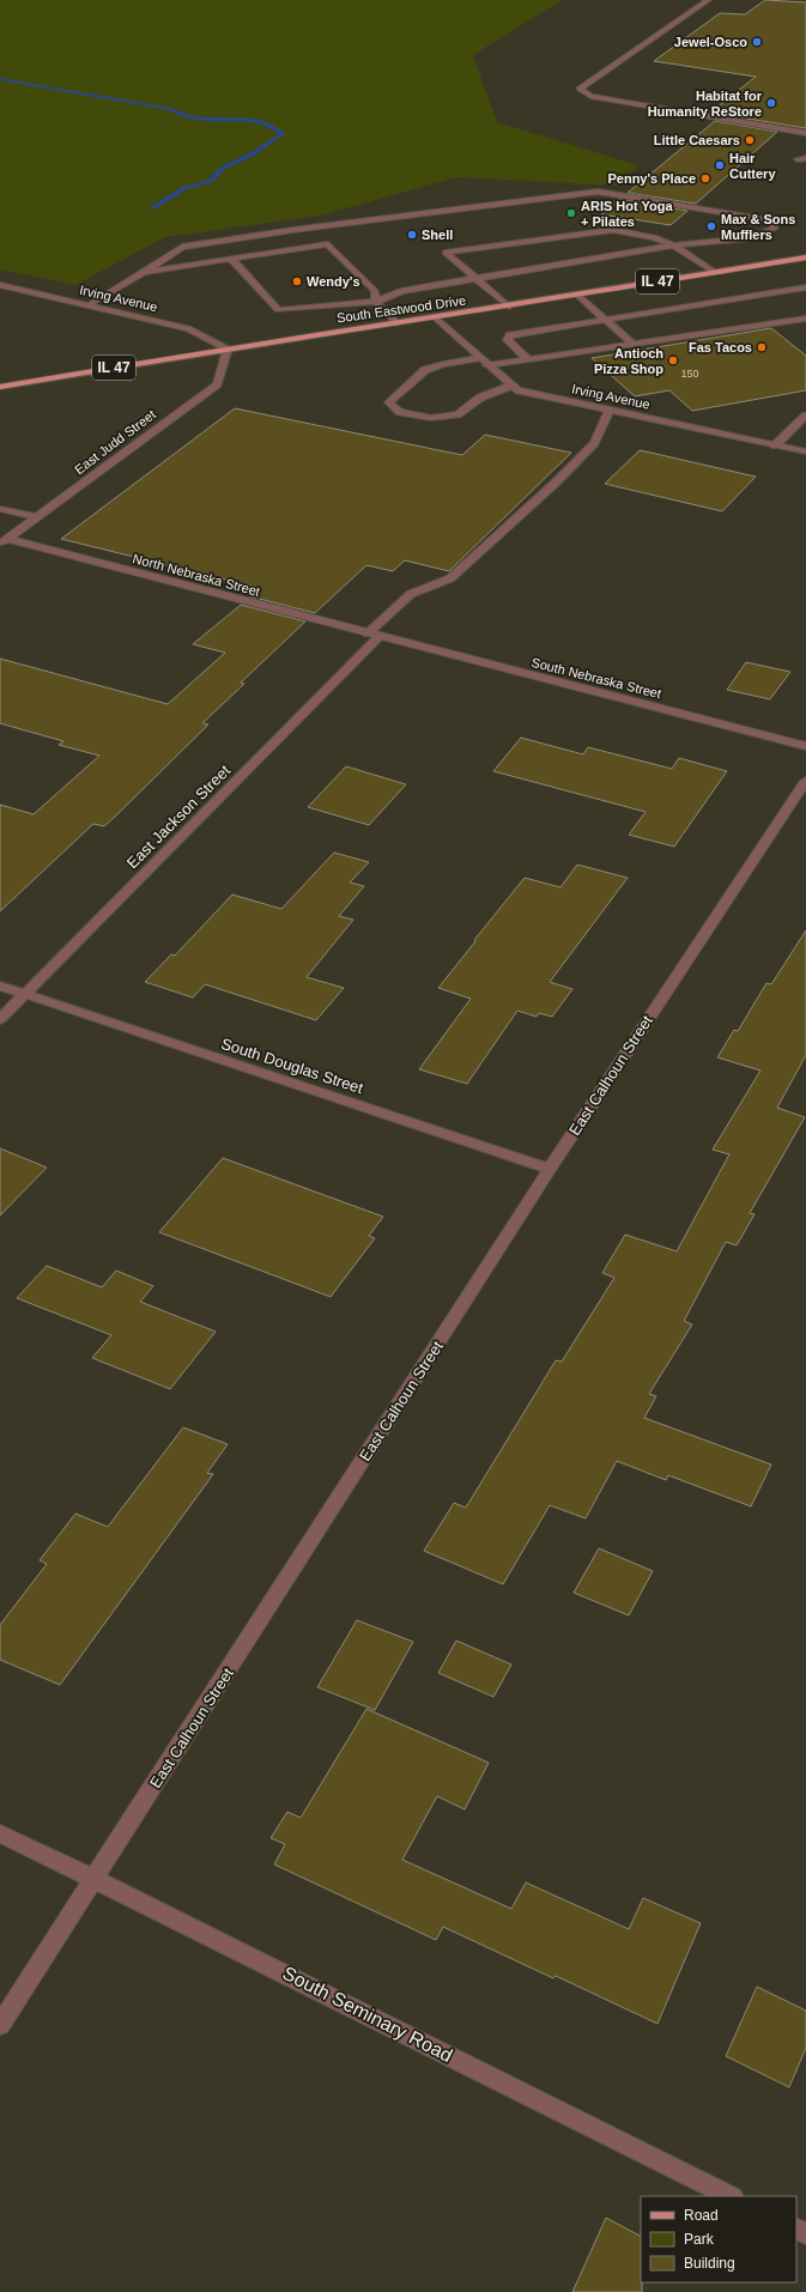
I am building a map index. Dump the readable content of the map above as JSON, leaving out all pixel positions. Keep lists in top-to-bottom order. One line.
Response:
{"streets":{"main road":["IL 47","South Eastwood Drive"],"street":["Irving Avenue","East Judd Street","North Nebraska Street","South Nebraska Street","East Jackson Street","South Douglas Street","East Calhoun Street","South Seminary Road"]},"crossings":[["Irving Avenue","South Eastwood Drive"],["Irving Avenue","East Judd Street"],["Irving Avenue","East Jackson Street"],["South Eastwood Drive","East Judd Street"],["East Judd Street","North Nebraska Street"],["North Nebraska Street","South Nebraska Street"],["North Nebraska Street","East Jackson Street"],["South Nebraska Street","East Jackson Street"],["East Jackson Street","South Douglas Street"],["South Douglas Street","East Calhoun Street"],["East Calhoun Street","South Seminary Road"]],"places":["Jewel-Osco","Habitat for Humanity ReStore","Little Caesars","Hair Cuttery","Penny's Place","ARIS Hot Yoga + Pilates","Max & Sons Mufflers","Shell","Wendy's","Fas Tacos","Antioch Pizza Shop"],"house_numbers":["150"],"legend":["Road","Park","Building"]}
